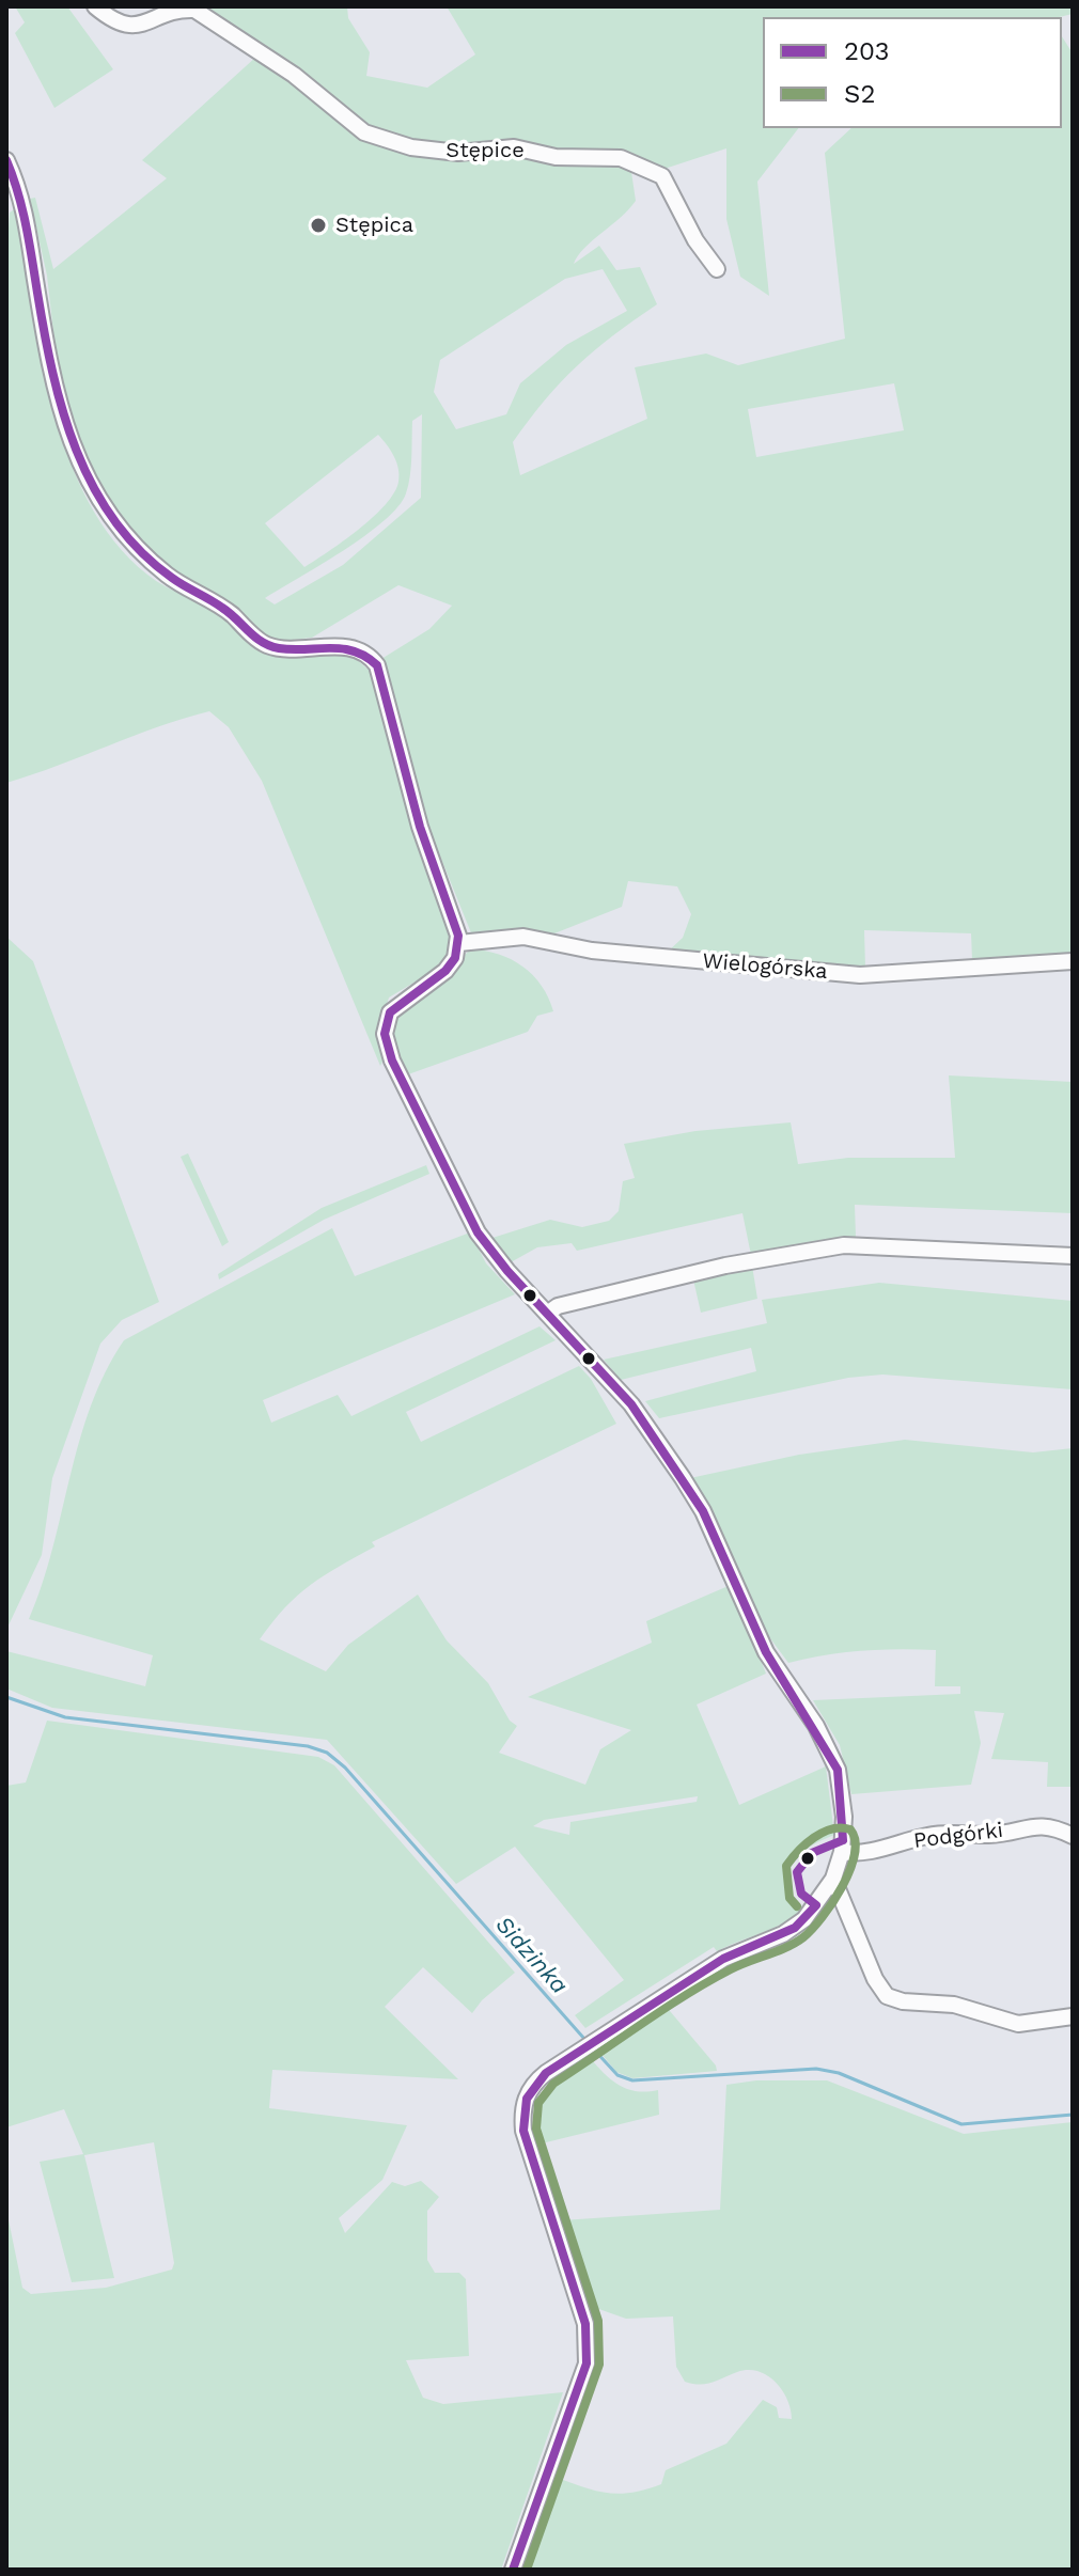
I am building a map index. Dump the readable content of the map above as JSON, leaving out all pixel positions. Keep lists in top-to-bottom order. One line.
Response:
{"streets":{"street":["Stępice","Wielogórska","Podgórki"]},"water":["Sidzinka"],"places":["Stępica"],"lines":["transit line 203","transit line S2"],"legend":["203","S2"]}
